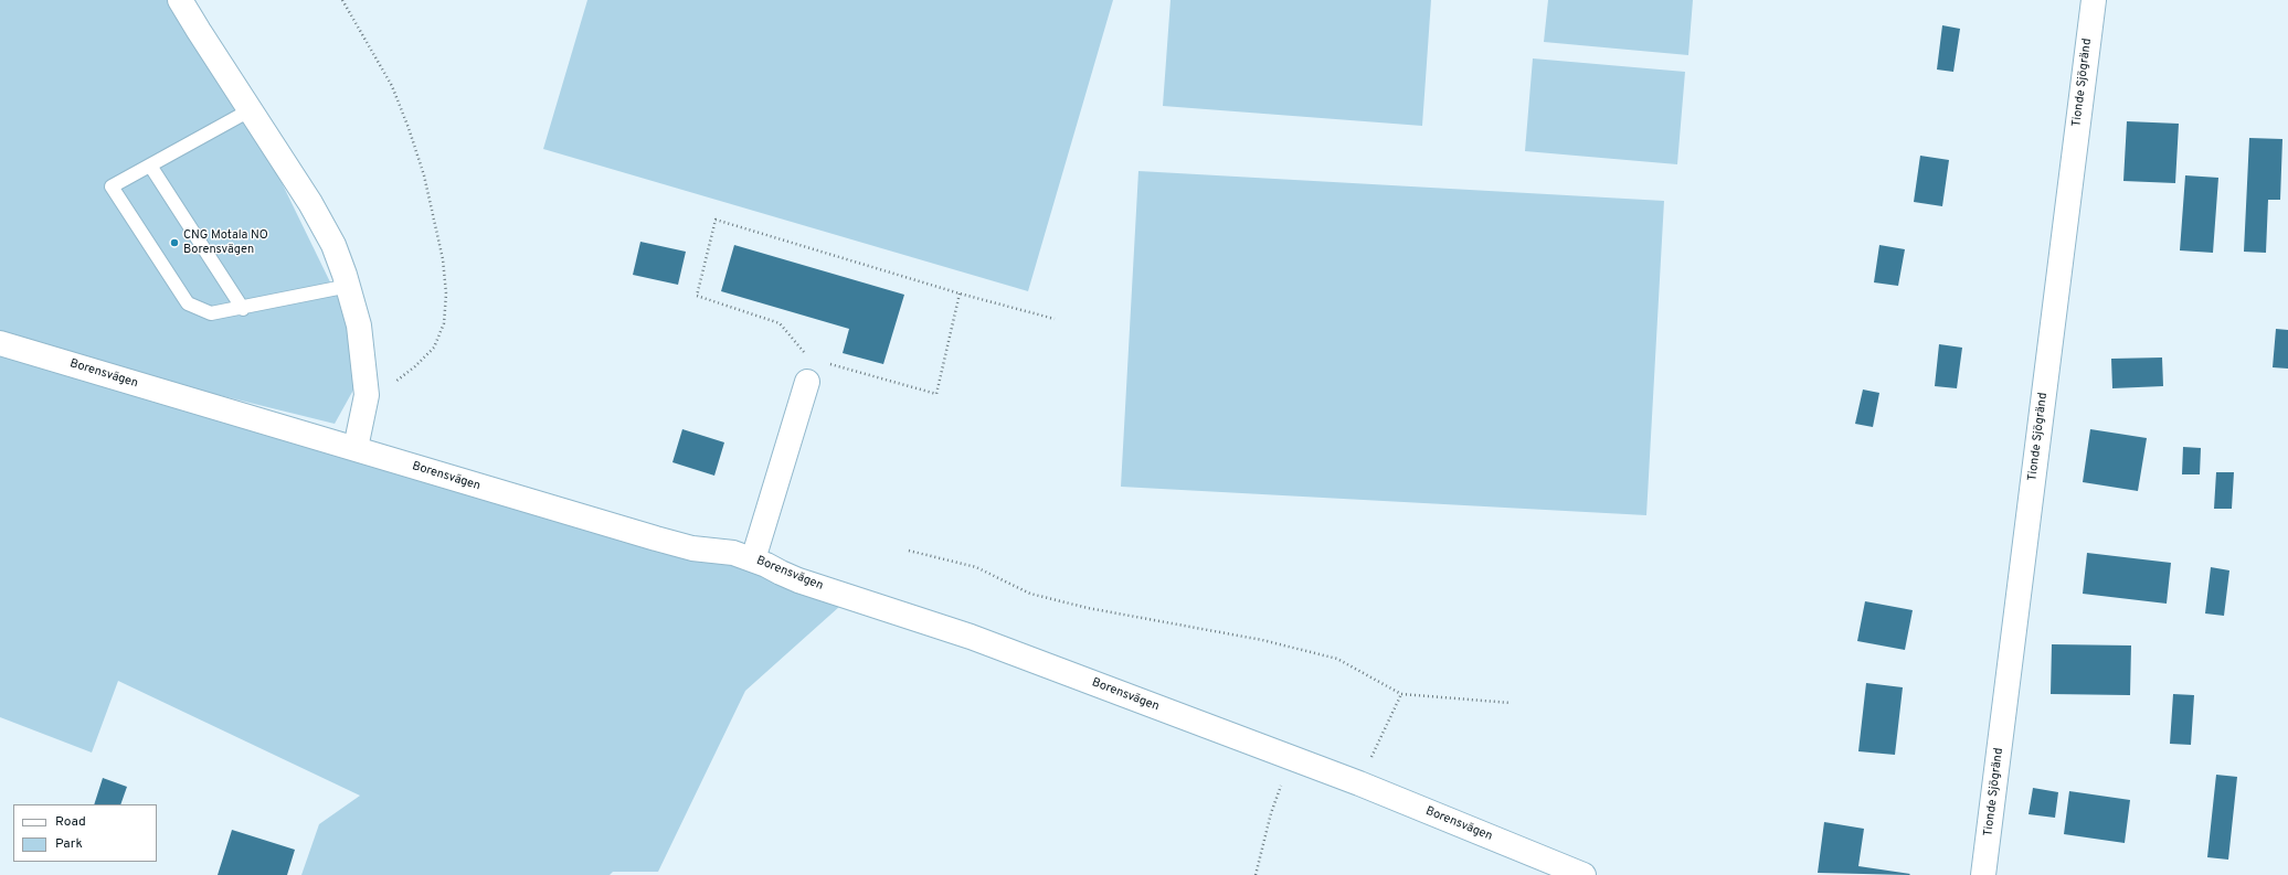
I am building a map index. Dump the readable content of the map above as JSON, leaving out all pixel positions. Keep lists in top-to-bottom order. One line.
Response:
{"streets":{"street":["Tionde Sjögränd","Borensvägen"]},"places":["CNG Motala NO Borensvägen"],"legend":["Road","Park"]}
